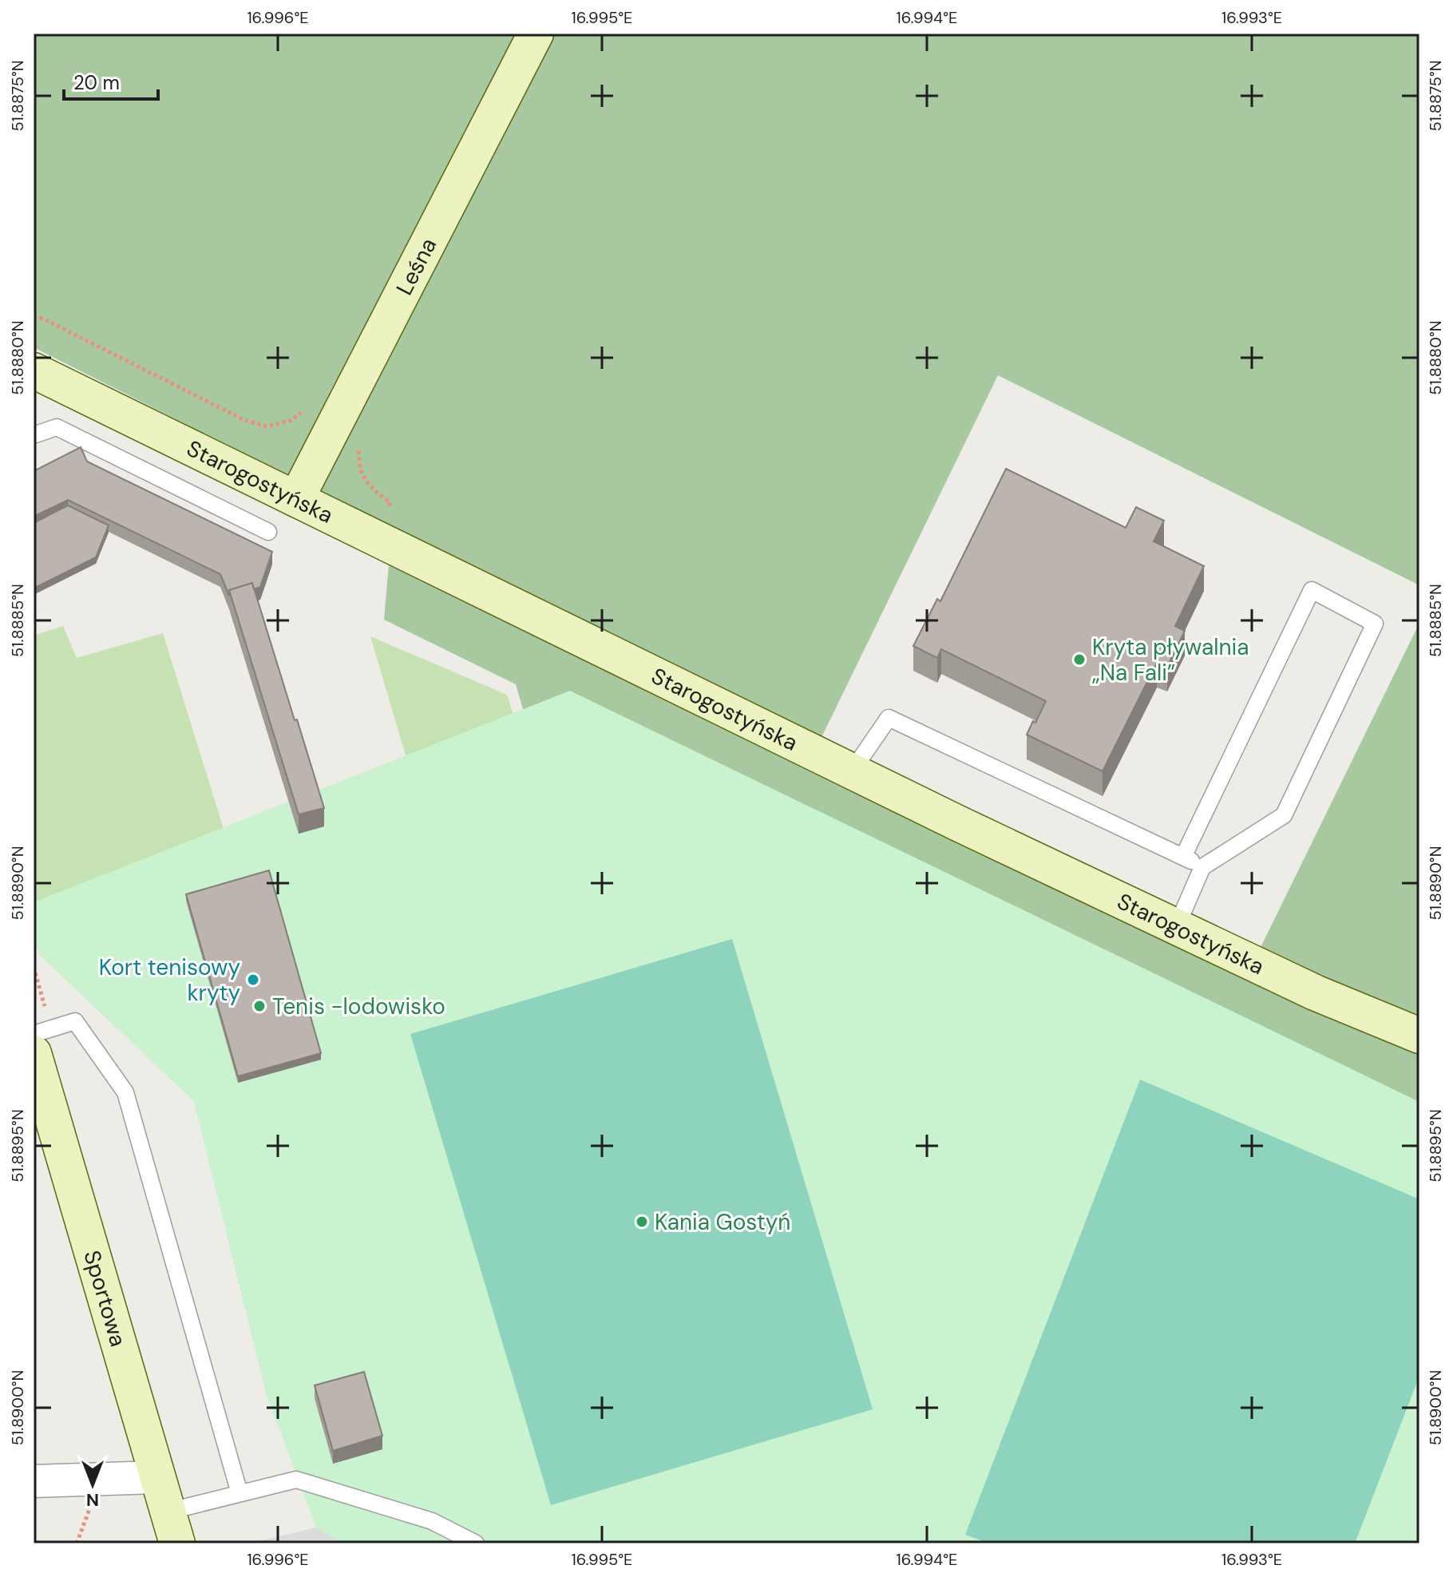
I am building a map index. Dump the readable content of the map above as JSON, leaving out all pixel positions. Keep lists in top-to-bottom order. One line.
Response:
{"streets":{"street":["Leśna","Starogostyńska","Sportowa"]},"crossings":[["Leśna","Starogostyńska"]],"places":["Kryta pływalnia „Na Fali”","Kort tenisowy kryty","Tenis -lodowisko","Kania Gostyń"],"scale_bar":"20 m","north":"bottom","coordinates":["16.996°E","16.995°E","16.994°E","16.993°E","51.8875°N","51.8880°N","51.8885°N","51.8890°N","51.8895°N","51.8900°N"]}
